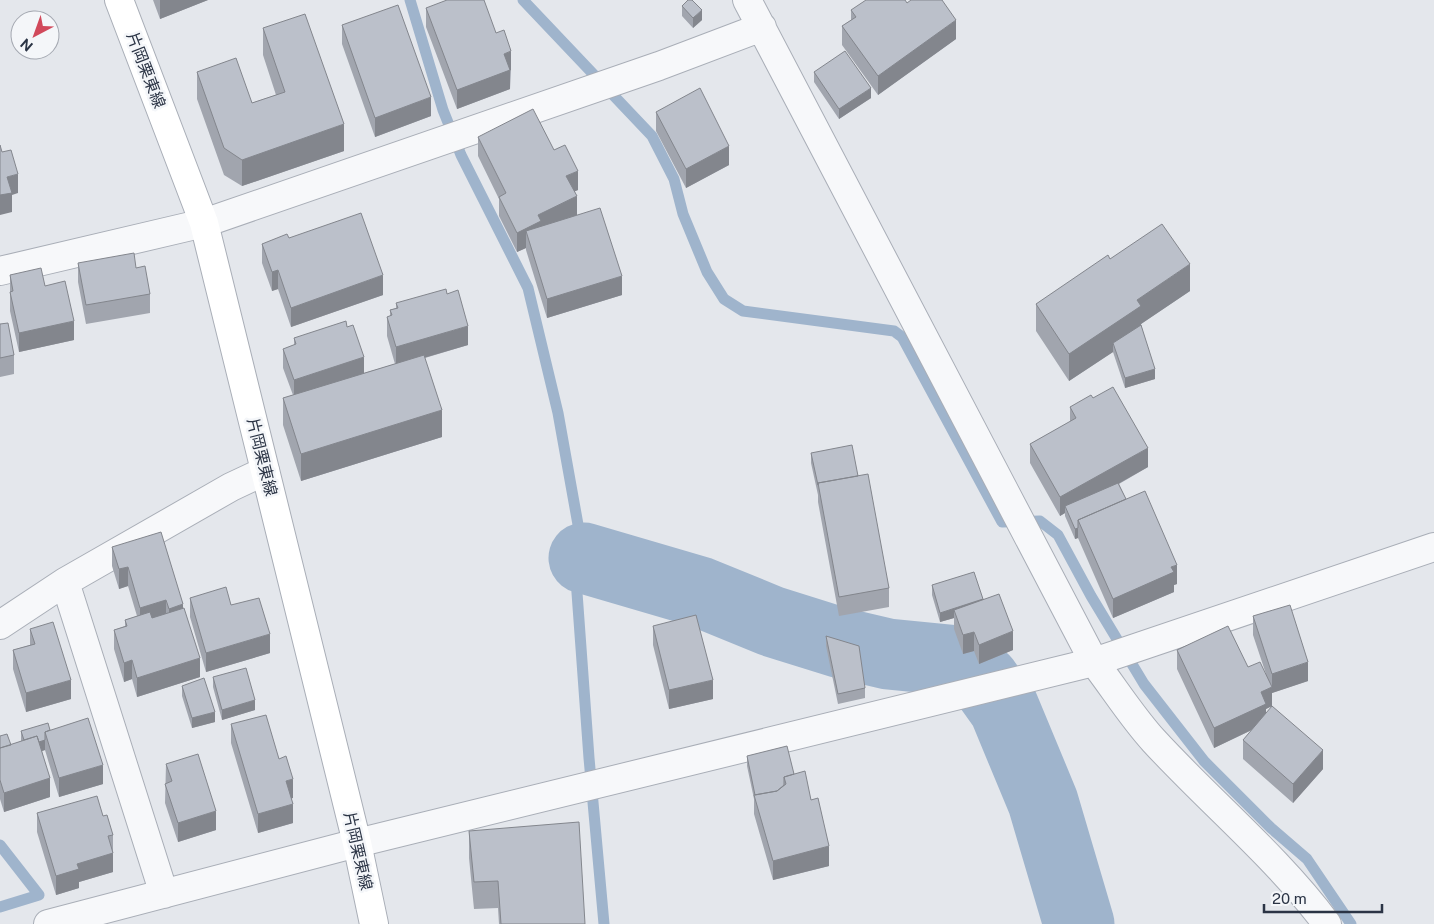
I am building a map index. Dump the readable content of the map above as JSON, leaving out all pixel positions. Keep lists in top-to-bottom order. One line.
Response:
{"streets":{"main road":["片岡栗東線"]},"scale_bar":"20 m","north":"bottom left"}
